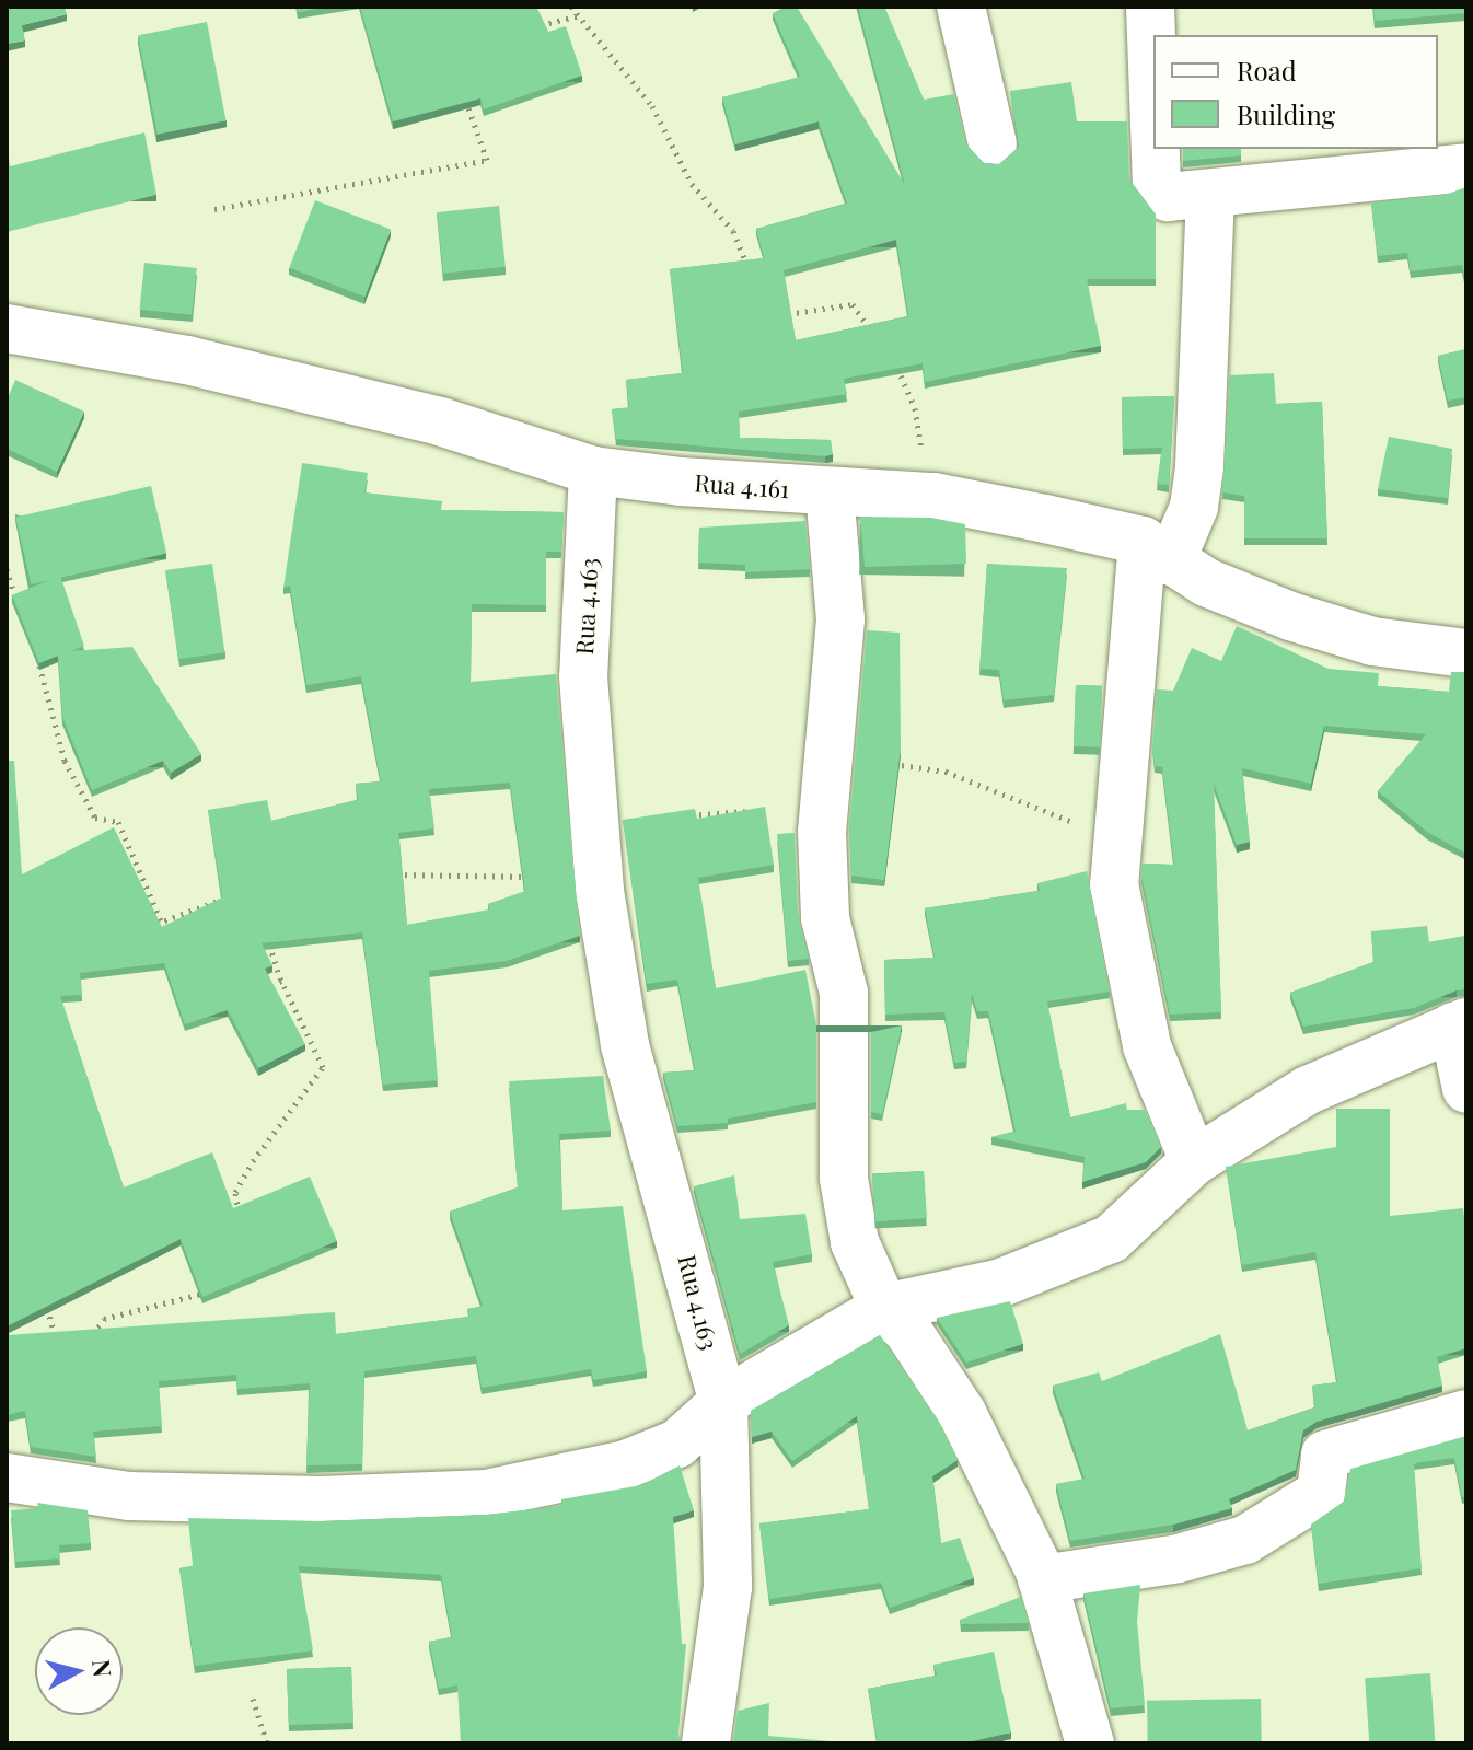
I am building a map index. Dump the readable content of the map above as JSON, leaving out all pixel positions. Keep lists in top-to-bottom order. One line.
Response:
{"streets":{"street":["Rua 4.161","Rua 4.163"]},"crossings":[["Rua 4.161","Rua 4.163"]],"legend":["Road","Building"],"north":"right"}
